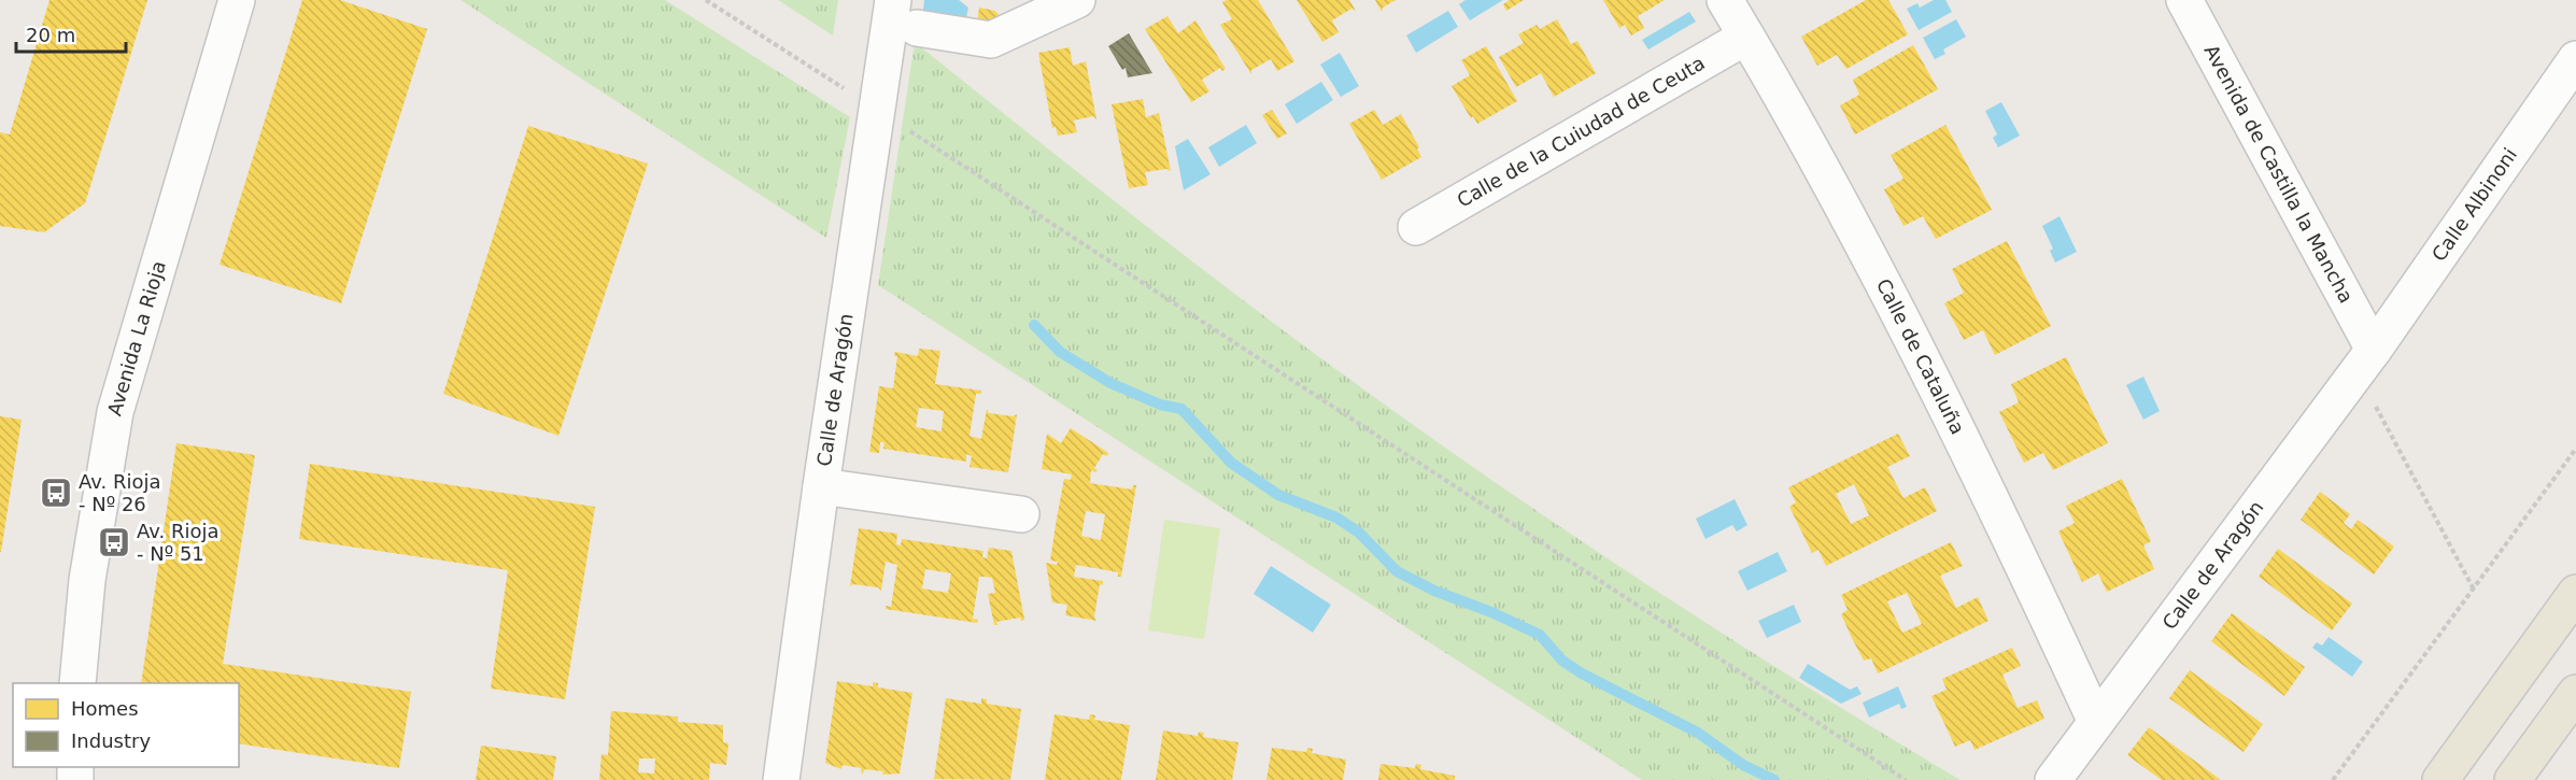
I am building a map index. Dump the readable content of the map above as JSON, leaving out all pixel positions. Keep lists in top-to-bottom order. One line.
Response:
{"streets":{"street":["Calle de la Cuiudad de Ceuta","Avenida de Castilla la Mancha","Calle Albinoni","Avenida La Rioja","Calle de Cataluña","Calle de Aragón"]},"crossings":[["Calle de la Cuiudad de Ceuta","Calle de Cataluña"],["Avenida de Castilla la Mancha","Calle Albinoni"],["Avenida de Castilla la Mancha","Calle de Aragón"],["Calle Albinoni","Calle de Aragón"],["Calle de Cataluña","Calle de Aragón"]],"places":{"bus stop":["Av. Rioja - Nº 26","Av. Rioja - Nº 51"]},"legend":["Homes","Industry"],"scale_bar":"20 m"}
